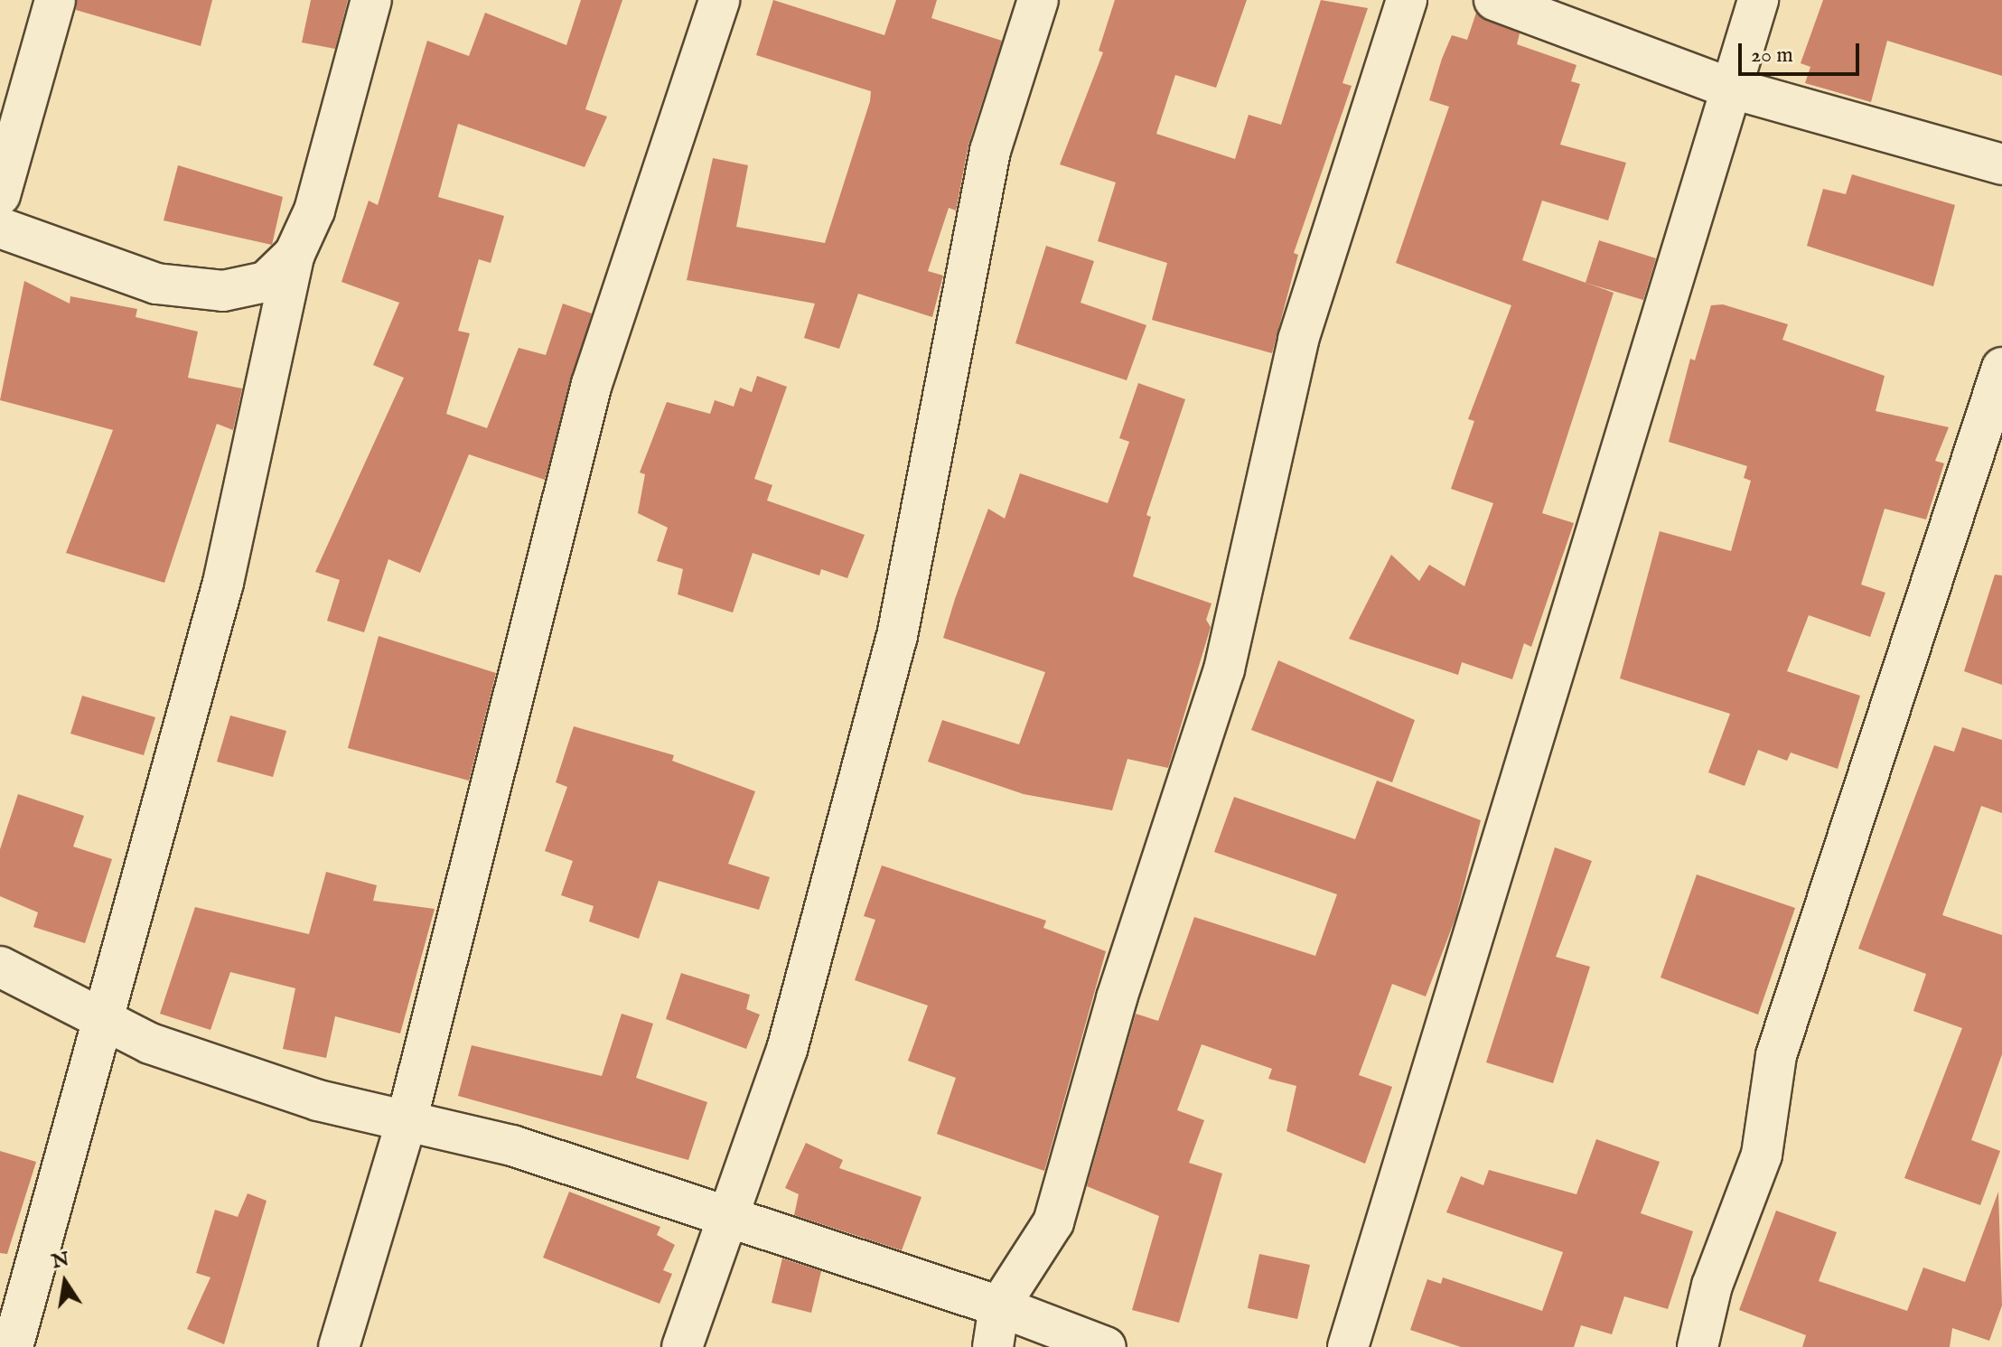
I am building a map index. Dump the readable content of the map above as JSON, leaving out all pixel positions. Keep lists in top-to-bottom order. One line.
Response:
{"scale_bar":"20 m","north":"top"}
